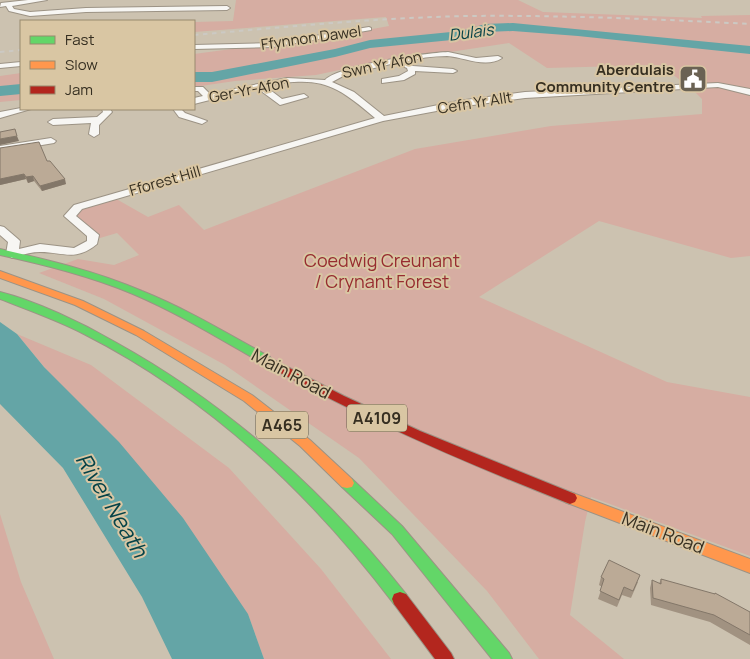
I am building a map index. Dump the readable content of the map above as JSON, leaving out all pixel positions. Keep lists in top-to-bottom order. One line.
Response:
{"streets":{"main road":["Main Road","A4109","A465"],"street":["Ffynnon Dawel","Swn Yr Afon","Ger-Yr-Afon","Cefn Yr Allt","Fforest Hill"]},"crossings":[["Swn Yr Afon","Ger-Yr-Afon"],["Ger-Yr-Afon","Cefn Yr Allt"],["Ger-Yr-Afon","Fforest Hill"],["Cefn Yr Allt","Fforest Hill"],["Fforest Hill","Main Road"]],"water":["Dulais","River Neath"],"parks":["Coedwig Creunant / Crynant Forest"],"places":{"public building":["Aberdulais Community Centre"]},"legend":["Fast","Slow","Jam"]}
